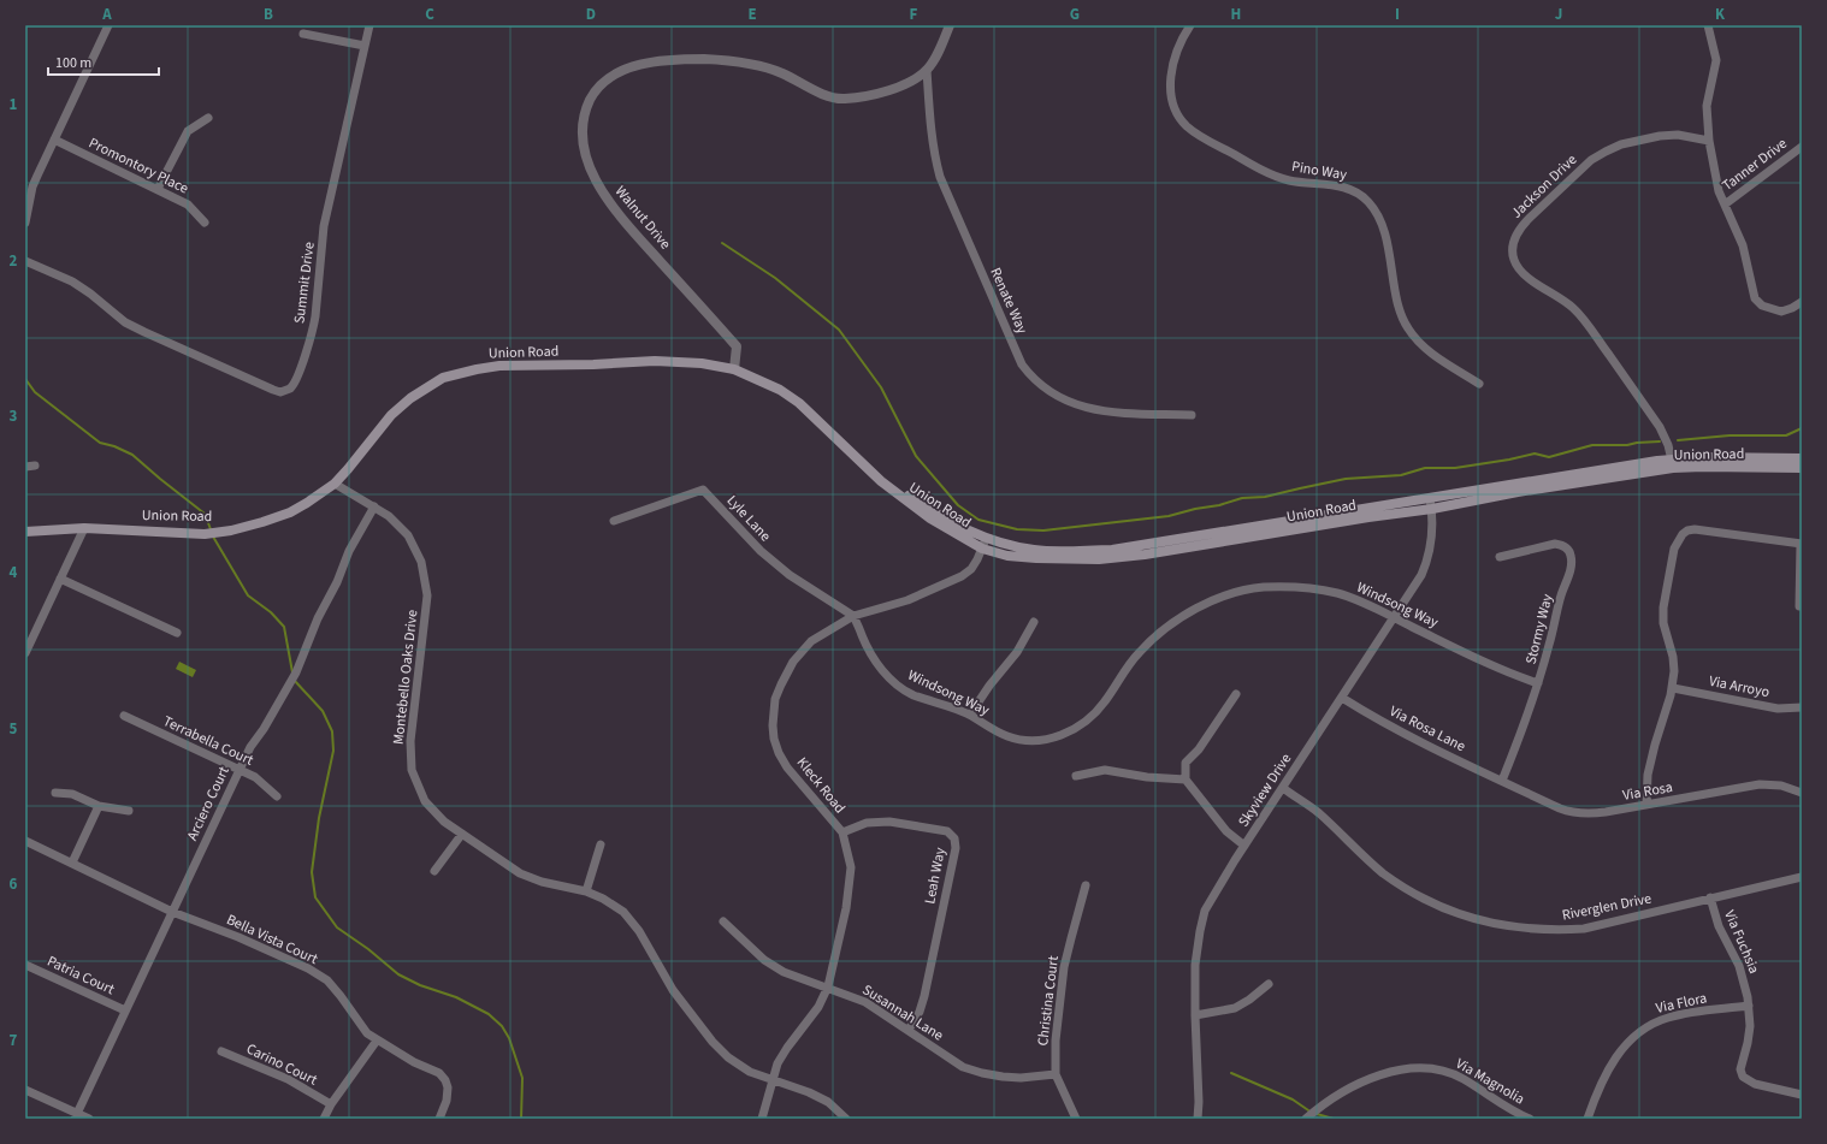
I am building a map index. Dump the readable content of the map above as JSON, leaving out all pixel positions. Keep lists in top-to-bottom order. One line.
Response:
{"streets":{"main road":["Union Road"],"street":["Tanner Drive","Promontory Place","Pino Way","Jackson Drive","Walnut Drive","Summit Drive","Renate Way","Lyle Lane","Windsong Way","Stormy Way","Montebello Oaks Drive","Via Arroyo","Via Rosa Lane","Terrabella Court","Kleck Road","Skyview Drive","Via Rosa","Arciero Court","Leah Way","Riverglen Drive","Bella Vista Court","Via Fuchsia","Patria Court","Christina Court","Via Flora","Susannah Lane","Carino Court","Via Magnolia"]},"crossings":[["Jackson Drive","Union Road"],["Walnut Drive","Renate Way"],["Walnut Drive","Union Road"],["Union Road","Montebello Oaks Drive"],["Union Road","Kleck Road"],["Union Road","Skyview Drive"],["Lyle Lane","Windsong Way"],["Lyle Lane","Kleck Road"],["Windsong Way","Stormy Way"],["Windsong Way","Kleck Road"],["Windsong Way","Skyview Drive"],["Stormy Way","Via Rosa Lane"],["Stormy Way","Via Rosa"],["Montebello Oaks Drive","Kleck Road"],["Montebello Oaks Drive","Arciero Court"],["Via Rosa Lane","Skyview Drive"],["Via Rosa Lane","Via Rosa"],["Terrabella Court","Arciero Court"],["Kleck Road","Leah Way"],["Kleck Road","Susannah Lane"],["Skyview Drive","Riverglen Drive"],["Arciero Court","Bella Vista Court"],["Arciero Court","Patria Court"],["Leah Way","Susannah Lane"],["Riverglen Drive","Via Fuchsia"],["Via Fuchsia","Via Flora"],["Christina Court","Susannah Lane"]],"scale_bar":"100 m","grid":{"columns":["A","B","C","D","E","F","G","H","I","J","K"],"rows":["1","2","3","4","5","6","7"]}}
